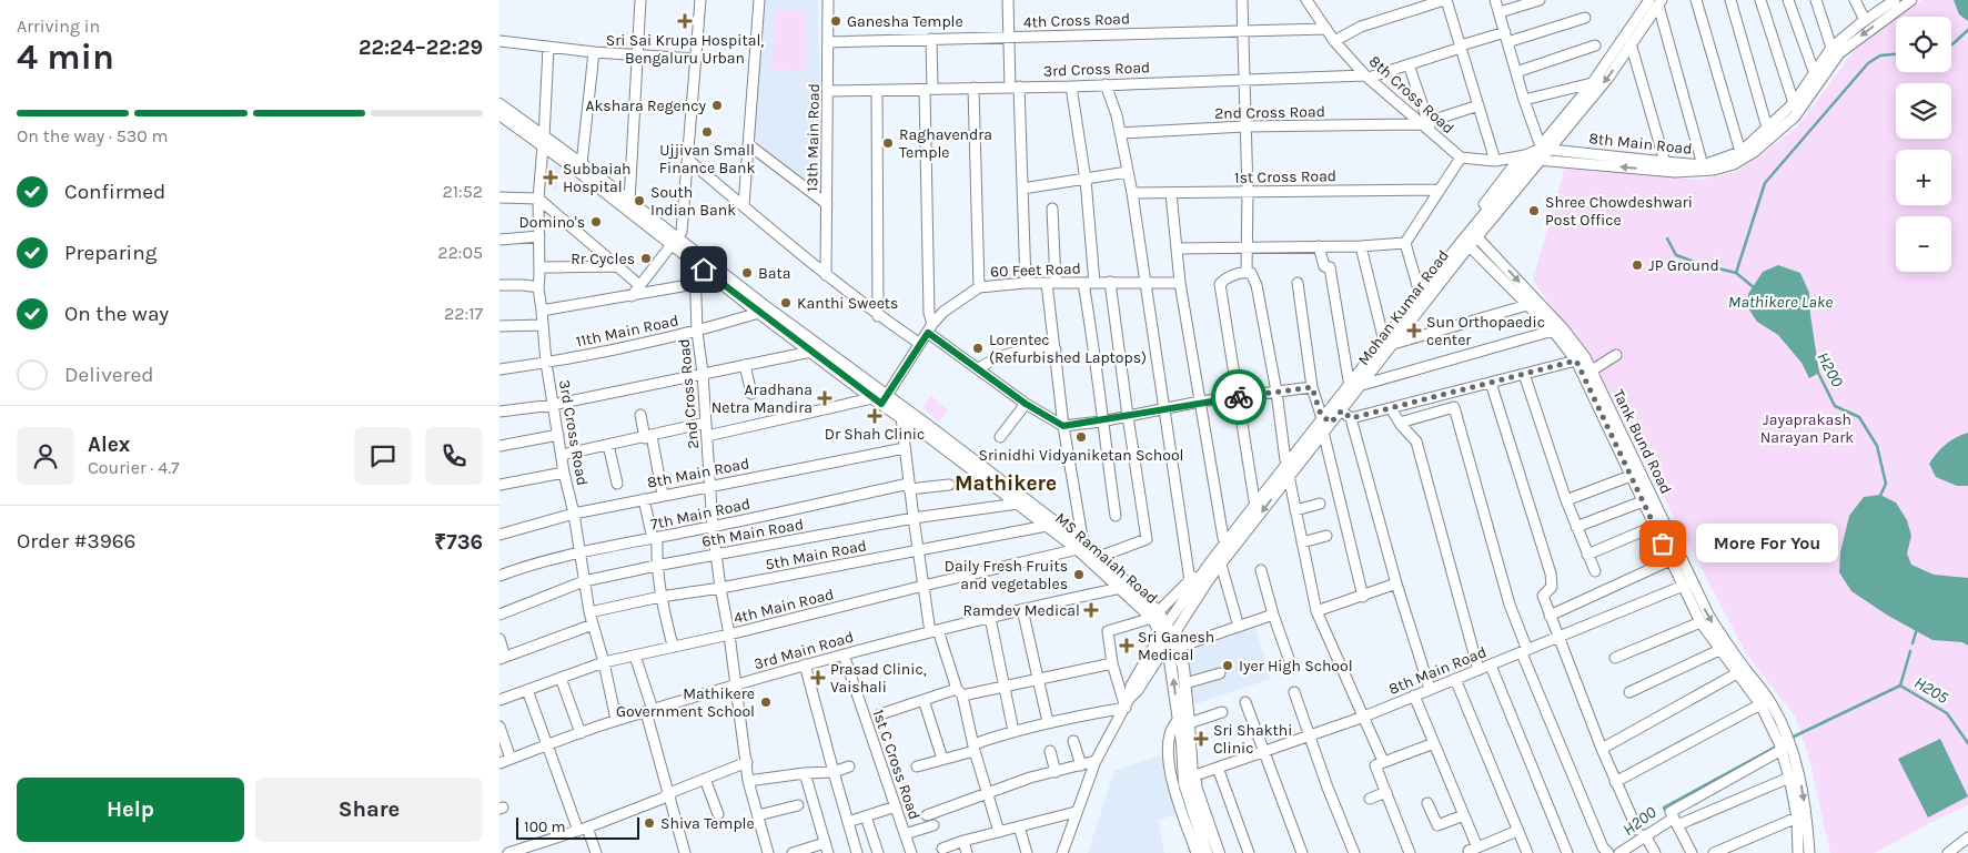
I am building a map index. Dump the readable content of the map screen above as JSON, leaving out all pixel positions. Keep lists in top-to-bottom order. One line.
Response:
{"streets":{"main road":["MS Ramaiah Road"],"street":["4th Cross Road","3rd Cross Road","8th Cross Road","2nd Cross Road","13th Main Road","8th Main Road","1st Cross Road","60 Feet Road","Mohan Kumar Road","11th Main Road","Tank Bund Road","7th Main Road","6th Main Road","5th Main Road","4th Main Road","3rd Main Road","1st C Cross Road"]},"crossings":[["4th Cross Road","8th Cross Road"],["4th Cross Road","13th Main Road"],["3rd Cross Road","8th Cross Road"],["3rd Cross Road","13th Main Road"],["3rd Cross Road","8th Main Road"],["3rd Cross Road","11th Main Road"],["3rd Cross Road","7th Main Road"],["3rd Cross Road","6th Main Road"],["3rd Cross Road","5th Main Road"],["3rd Cross Road","MS Ramaiah Road"],["3rd Cross Road","4th Main Road"],["3rd Cross Road","3rd Main Road"],["8th Cross Road","2nd Cross Road"],["2nd Cross Road","8th Main Road"],["2nd Cross Road","11th Main Road"],["2nd Cross Road","7th Main Road"],["2nd Cross Road","6th Main Road"],["2nd Cross Road","5th Main Road"],["2nd Cross Road","MS Ramaiah Road"],["2nd Cross Road","4th Main Road"],["2nd Cross Road","3rd Main Road"],["8th Main Road","Mohan Kumar Road"],["8th Main Road","Tank Bund Road"],["8th Main Road","MS Ramaiah Road"],["60 Feet Road","MS Ramaiah Road"],["Mohan Kumar Road","Tank Bund Road"],["11th Main Road","MS Ramaiah Road"],["6th Main Road","MS Ramaiah Road"],["5th Main Road","MS Ramaiah Road"],["MS Ramaiah Road","4th Main Road"],["MS Ramaiah Road","3rd Main Road"],["3rd Main Road","1st C Cross Road"]],"districts":["Mathikere"],"water":["Mathikere Lake","H200","H205"],"parks":["Jayaprakash Narayan Park"],"places":{"health":["Sri Sai Krupa Hospital, Bengaluru Urban","Subbaiah Hospital","Sun Orthopaedic center","Aradhana Netra Mandira","Dr Shah Clinic","Ramdev Medical","Sri Ganesh Medical","Prasad Clinic, Vaishali","Sri Shakthi Clinic"],"other":["Ganesha Temple","Akshara Regency","Ujjivan Small Finance Bank","Raghavendra Temple","South Indian Bank","Shree Chowdeshwari Post Office","Domino's","Rr Cycles","JP Ground","Bata","Kanthi Sweets","Lorentec (Refurbished Laptops)","Srinidhi Vidyaniketan School","More For You","Daily Fresh Fruits and vegetables","Iyer High School","Mathikere Government School","Shiva Temple"]},"scale_bar":"100 m","page":{"heading":["4 min","Arriving in","22:24–22:29"],"panel":["Alex","Courier · 4.7","Order #3966","₹736"],"map_buttons":["+","−"],"bar":"On the way · 530 m","list":[["Confirmed","21:52"],["Preparing","22:05"],["On the way","22:17"],"Delivered"],"bubble":"More For You","buttons":["Help","Share"],"scale":"100 m"}}
